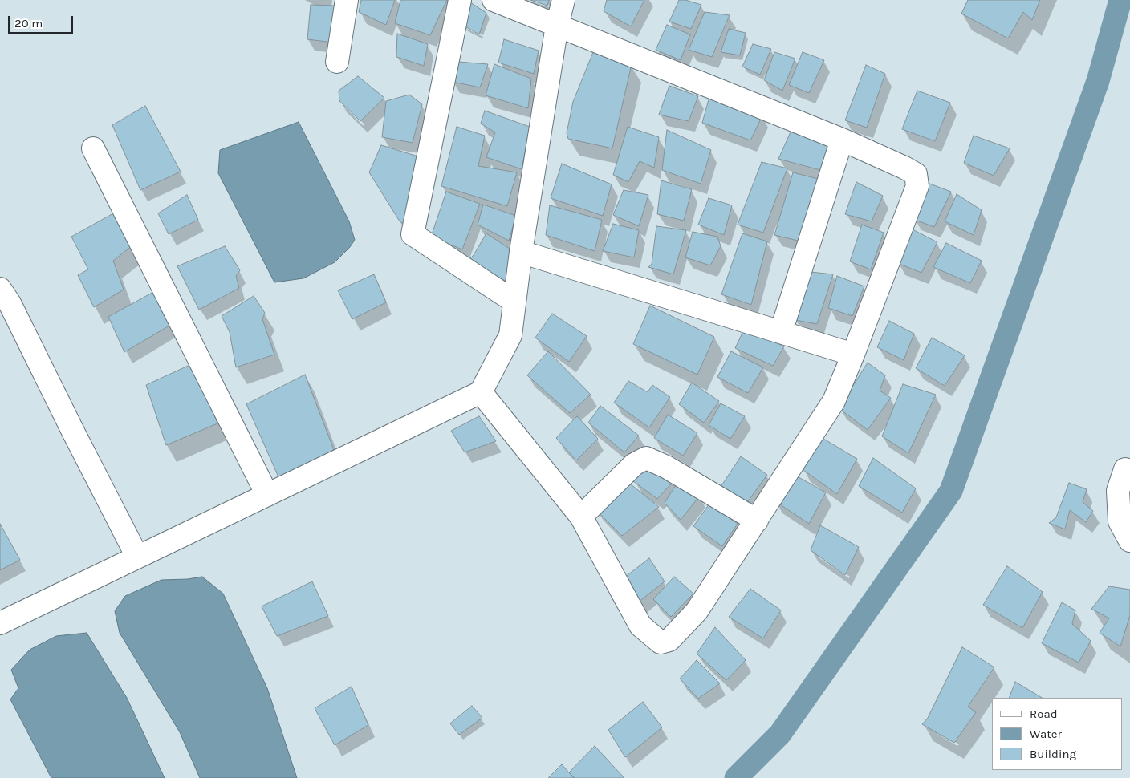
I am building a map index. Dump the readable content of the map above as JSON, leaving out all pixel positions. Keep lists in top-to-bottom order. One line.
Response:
{"legend":["Road","Water","Building"],"scale_bar":"20 m"}
